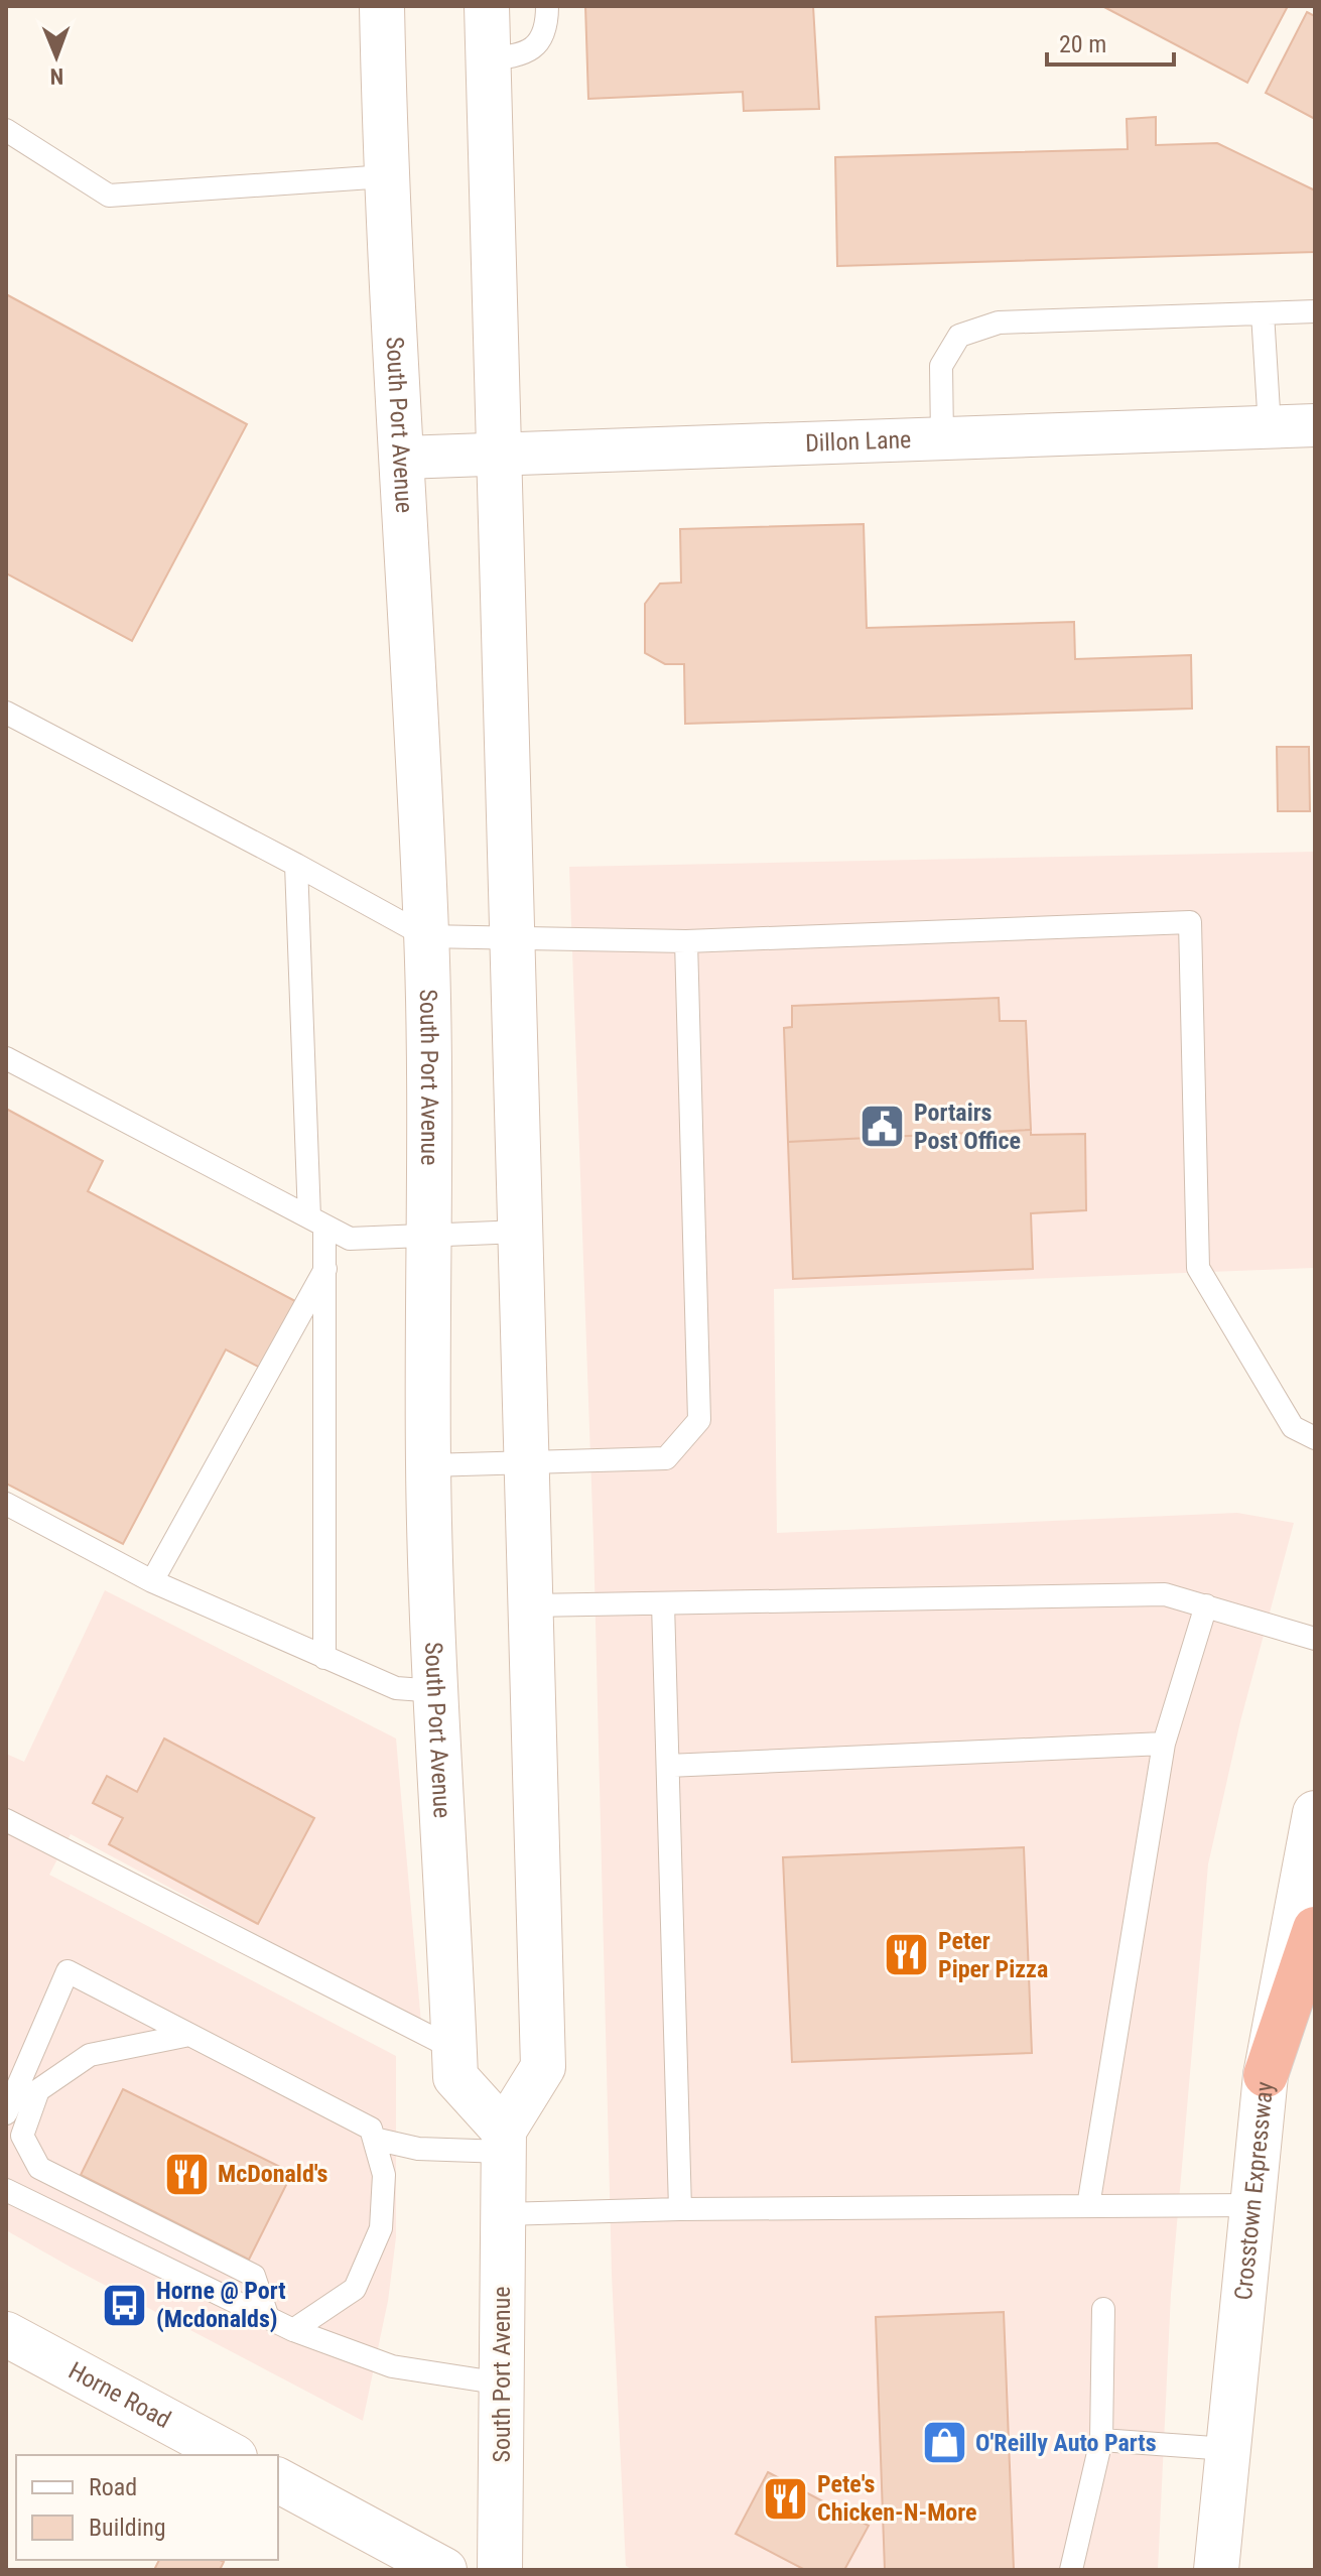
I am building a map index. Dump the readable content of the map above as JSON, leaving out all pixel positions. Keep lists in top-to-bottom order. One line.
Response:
{"streets":{"main road":["South Port Avenue","Crosstown Expressway","Horne Road"],"street":["Dillon Lane"]},"crossings":[["South Port Avenue","Dillon Lane"]],"places":{"public building":["Portairs Post Office"],"restaurant":["Peter Piper Pizza","McDonald's","Pete's Chicken-N-More"],"bus stop":["Horne @ Port (Mcdonalds)"],"shop":["O'Reilly Auto Parts"]},"legend":["Road","Building"],"scale_bar":"20 m","north":"bottom"}
